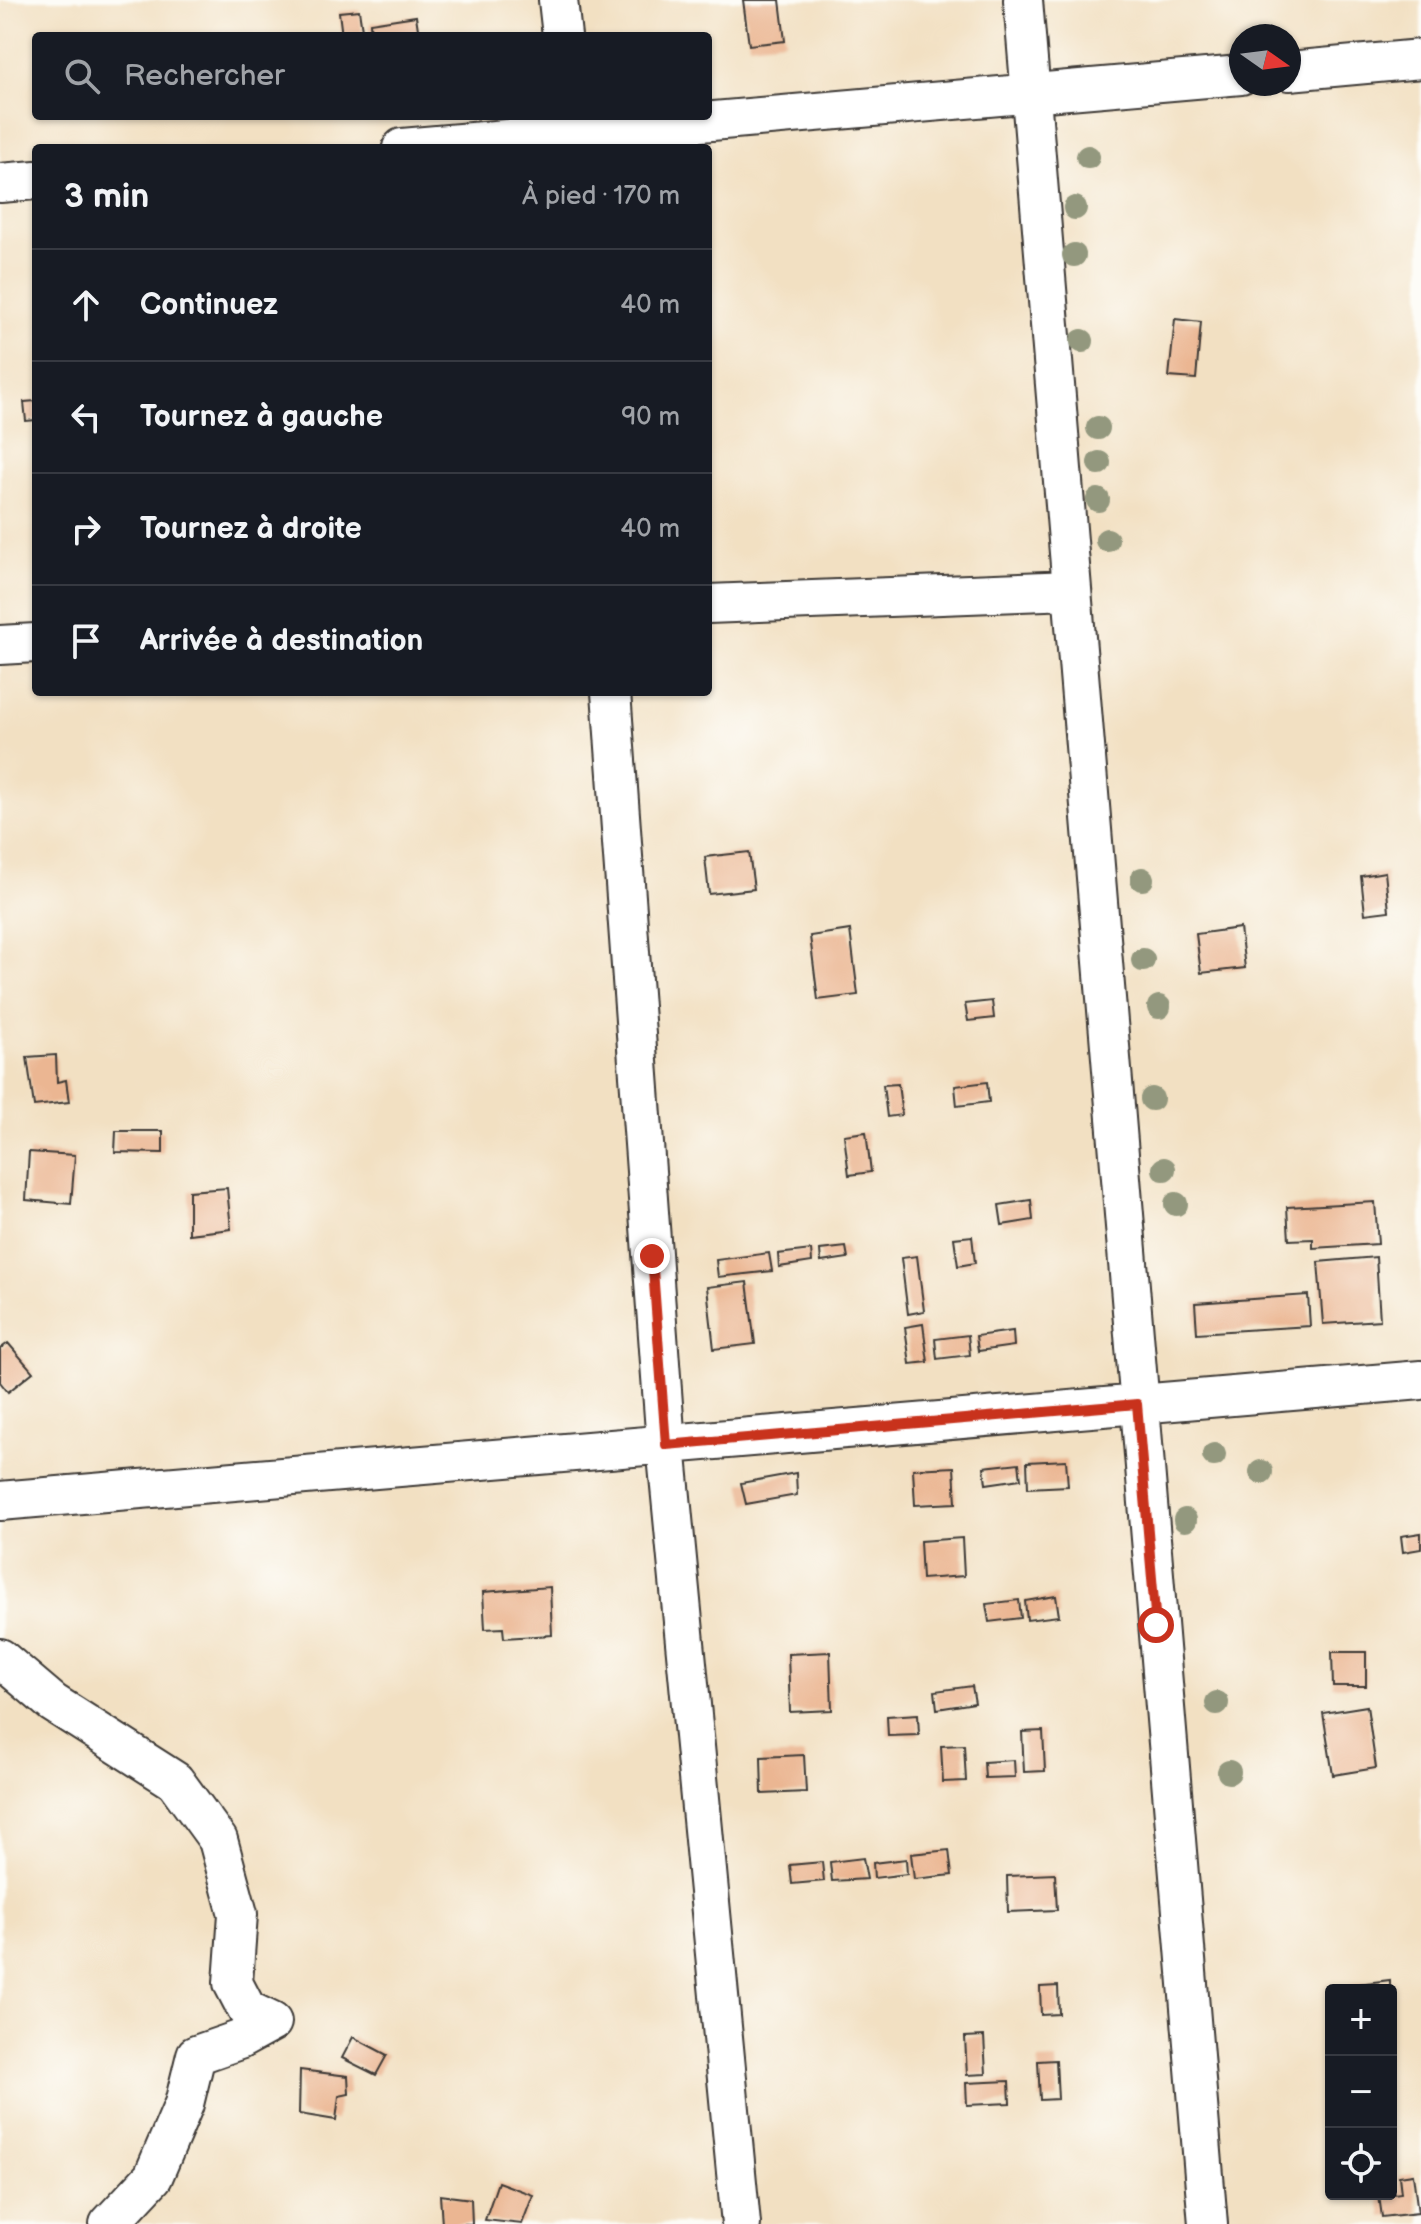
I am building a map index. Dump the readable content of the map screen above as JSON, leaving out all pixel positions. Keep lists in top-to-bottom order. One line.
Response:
{"north":"right","page":{"search":"Rechercher","heading":["3 min","À pied · 170 m"],"list":[["Continuez","40 m"],["Tournez à gauche","90 m"],["Tournez à droite","40 m"],"Arrivée à destination"],"map_buttons":["+","−"]}}
